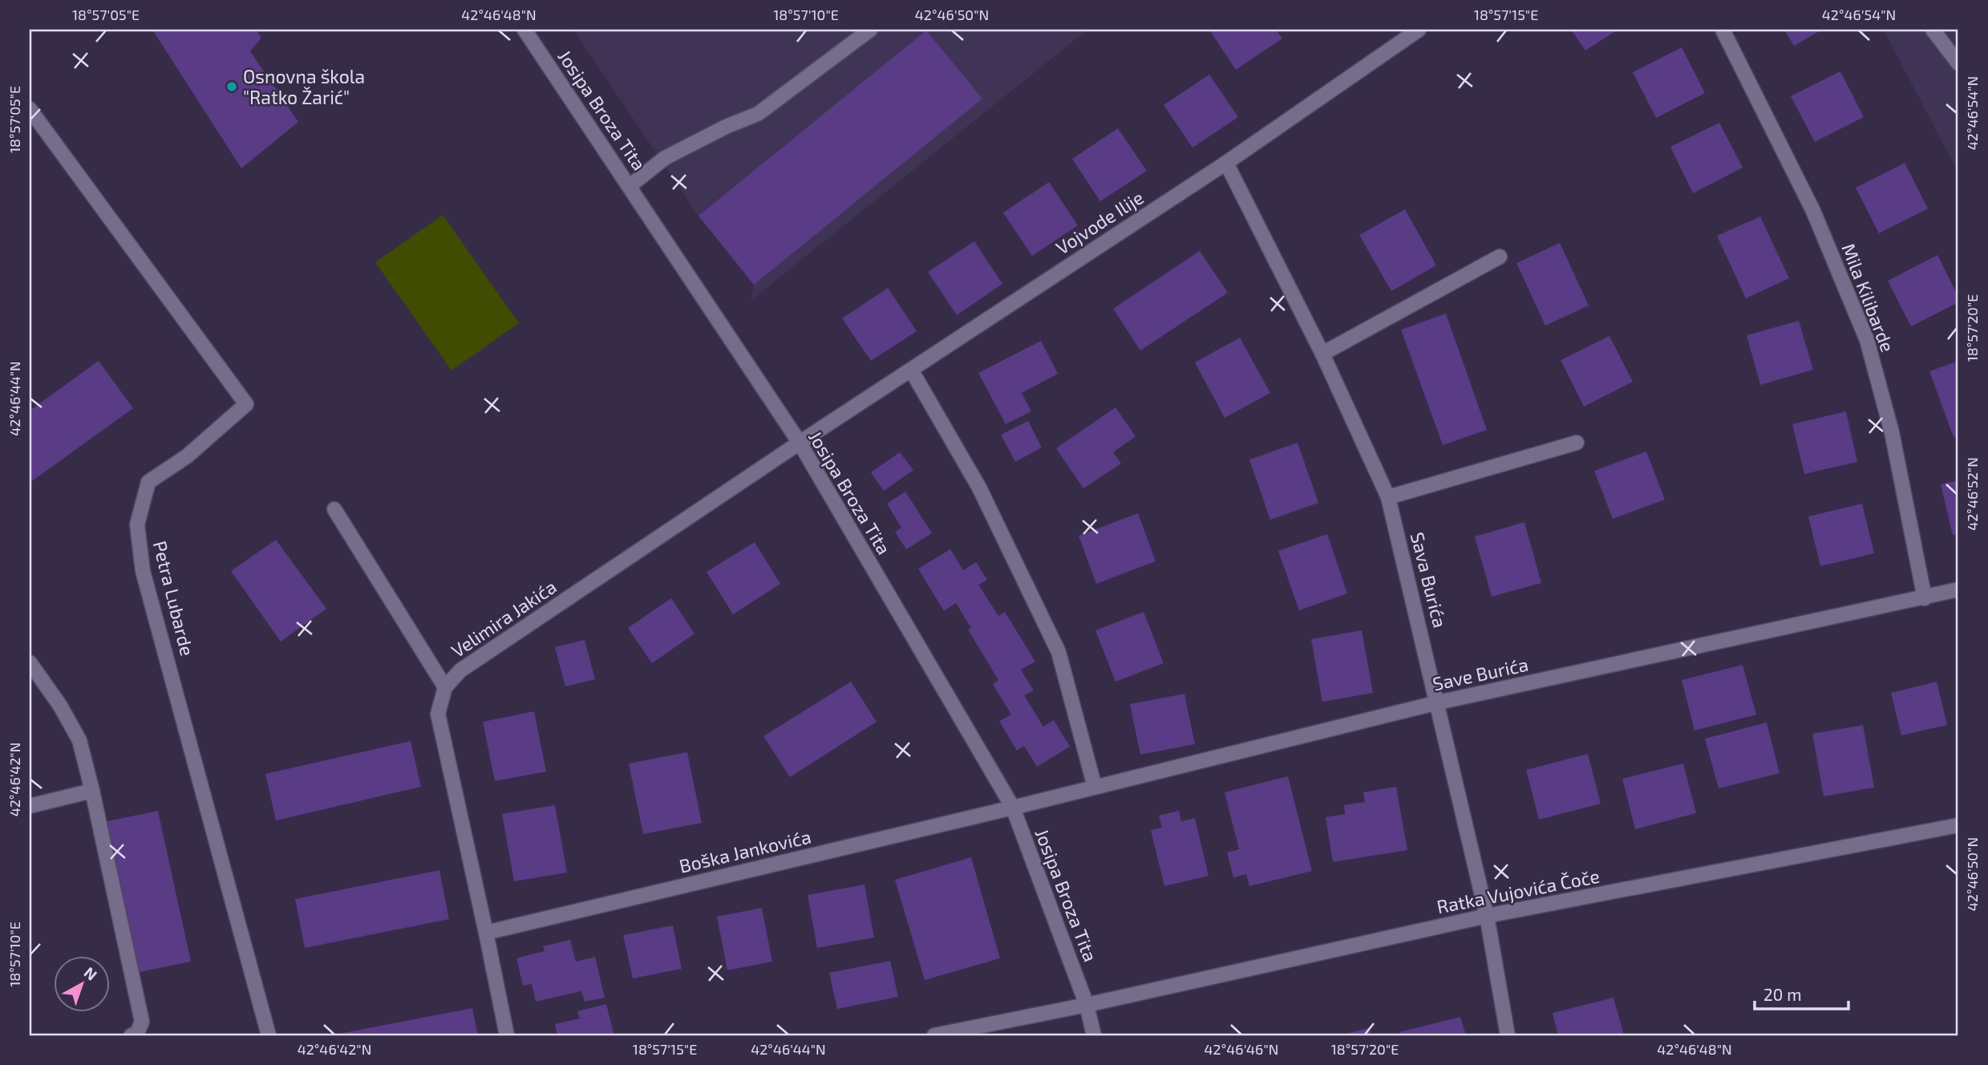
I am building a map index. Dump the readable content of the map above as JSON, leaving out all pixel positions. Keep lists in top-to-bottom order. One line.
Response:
{"streets":{"street":["Josipa Broza Tita","Vojvode Ilije","Mila Kilibarde","Sava Burića","Petra Lubarde","Velimira Jakića","Save Burića","Boška Jankovića","Ratka Vujovića Čoče"]},"crossings":[["Josipa Broza Tita","Vojvode Ilije"],["Josipa Broza Tita","Velimira Jakića"],["Josipa Broza Tita","Save Burića"],["Josipa Broza Tita","Boška Jankovića"],["Josipa Broza Tita","Ratka Vujovića Čoče"],["Vojvode Ilije","Sava Burića"],["Vojvode Ilije","Velimira Jakića"],["Mila Kilibarde","Save Burića"],["Sava Burića","Save Burića"],["Sava Burića","Ratka Vujovića Čoče"],["Save Burića","Boška Jankovića"]],"places":["Osnovna škola \"Ratko Žarić\""],"scale_bar":"20 m","north":"top right","coordinates":["18°57'05\"E","42°46'48\"N","18°57'10\"E","42°46'50\"N","18°57'15\"E","42°46'54\"N","18°57'20\"E","42°46'44\"N","42°46'52\"N","42°46'42\"N","42°46'46\"N"]}
